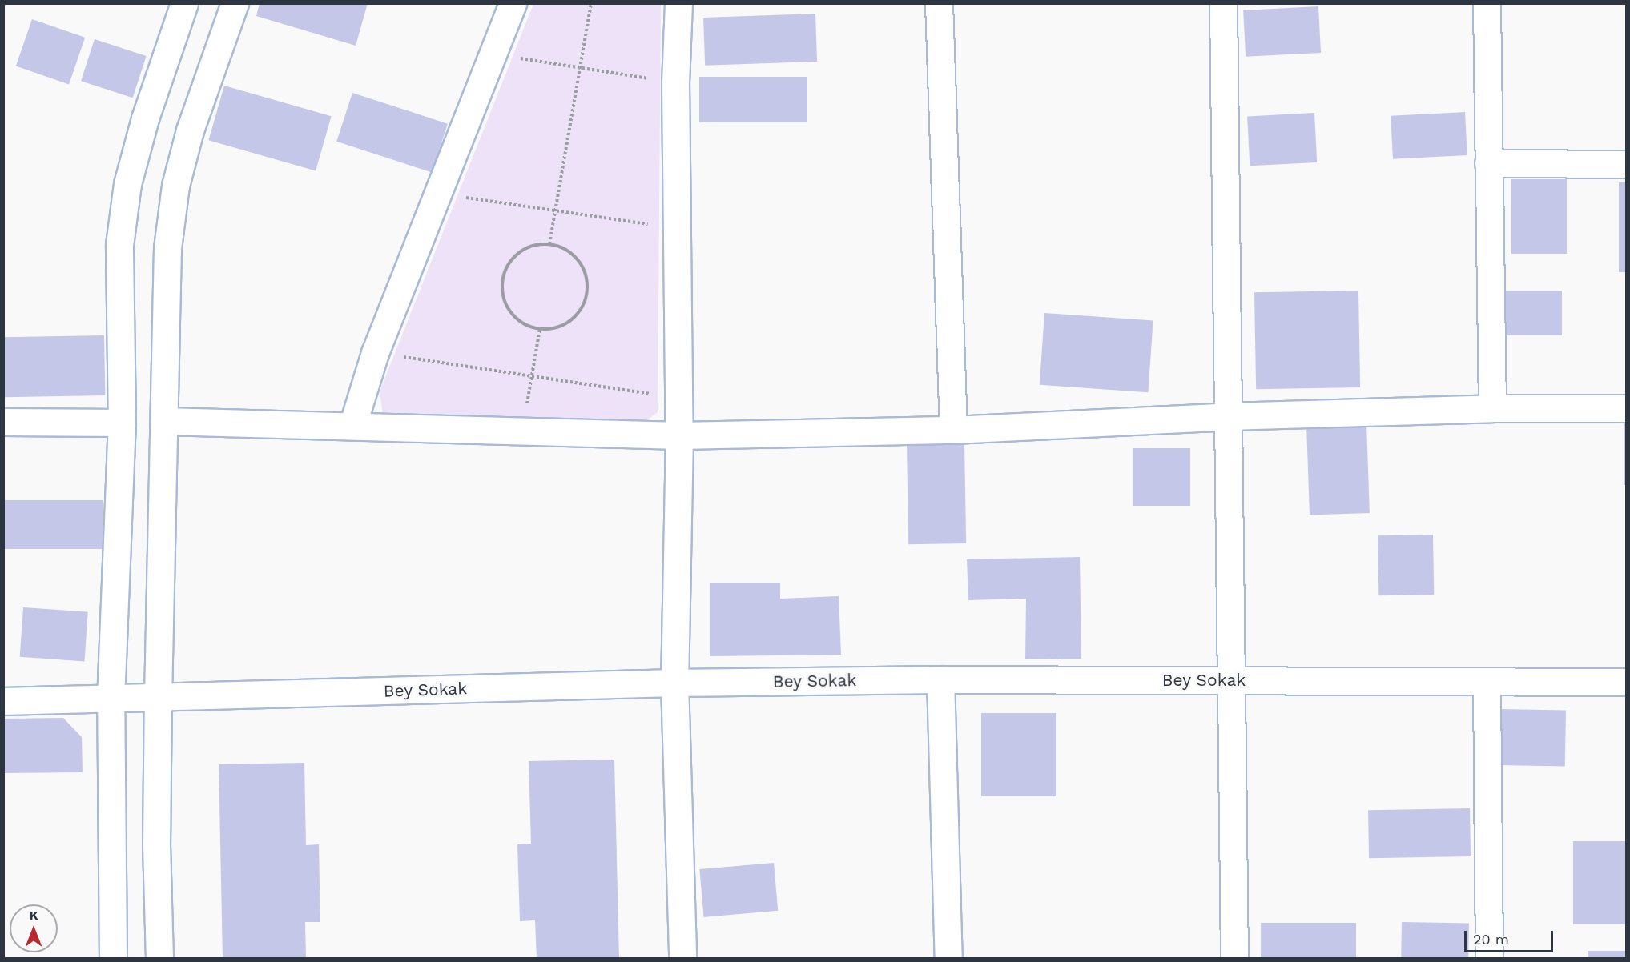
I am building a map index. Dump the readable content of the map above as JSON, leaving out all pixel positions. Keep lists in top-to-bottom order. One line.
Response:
{"streets":{"street":["Bey Sokak"]},"scale_bar":"20 m","north":"top"}
